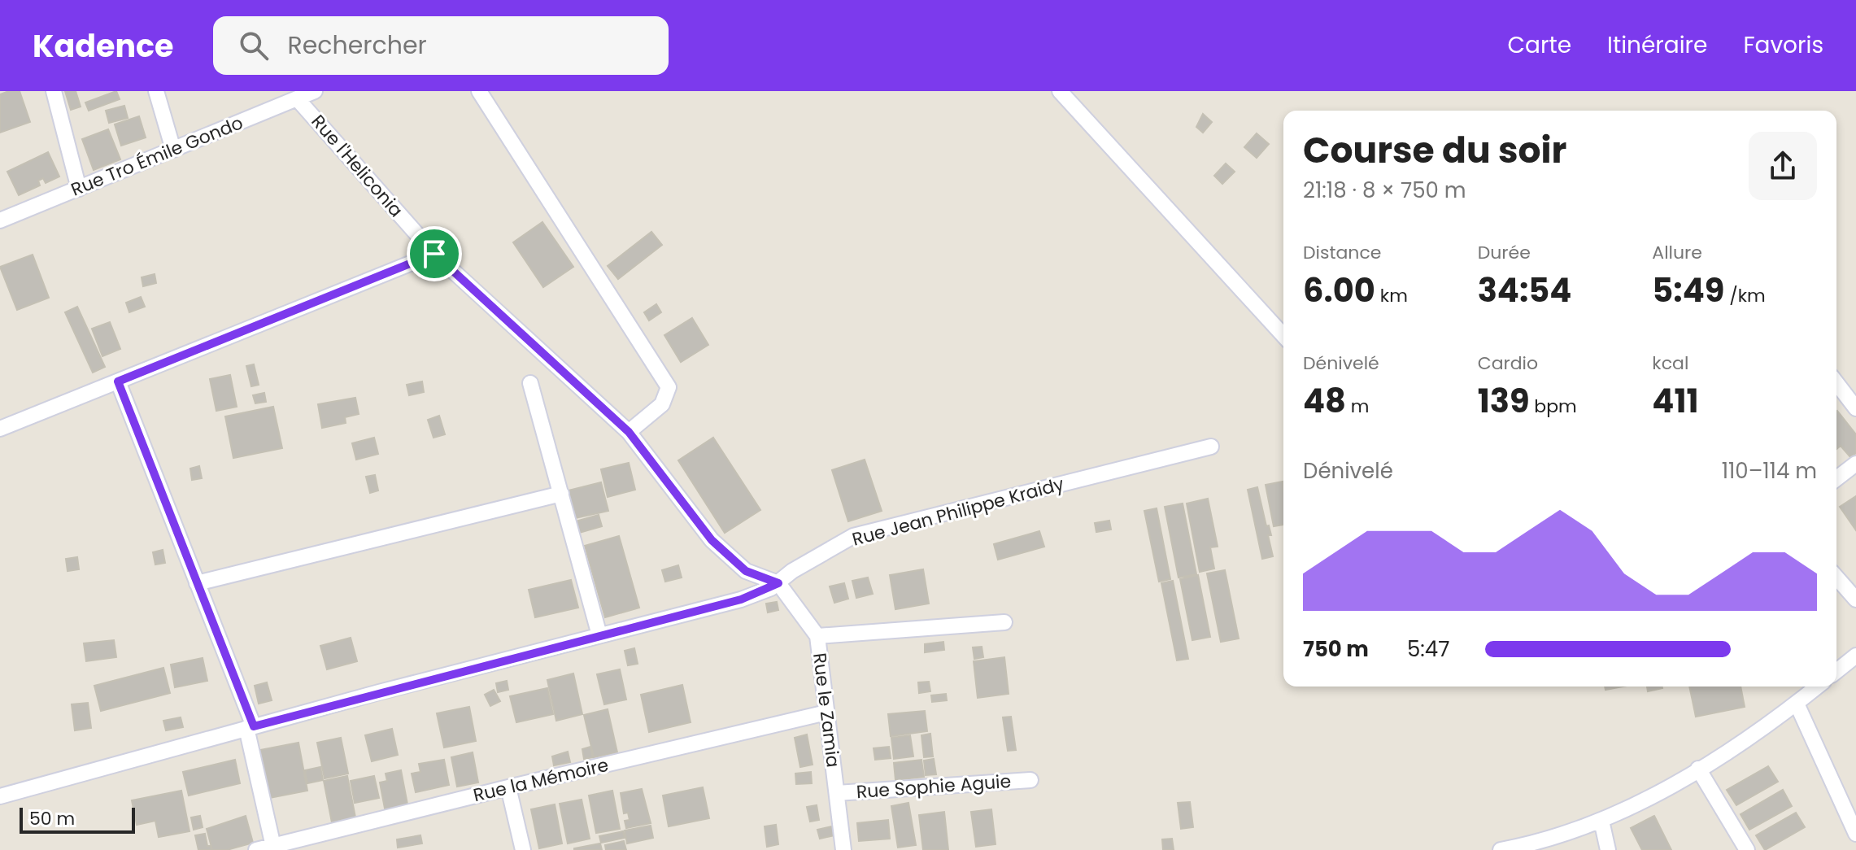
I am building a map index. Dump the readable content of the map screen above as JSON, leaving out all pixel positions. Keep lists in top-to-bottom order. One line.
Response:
{"streets":{"street":["Rue Tro Émile Gondo","Rue l'Heliconia","Rue Jean Philippe Kraidy","Rue le Zamia","Rue la Mémoire","Rue Sophie Aguie"]},"crossings":[["Rue Tro Émile Gondo","Rue l'Heliconia"],["Rue l'Heliconia","Rue Jean Philippe Kraidy"],["Rue l'Heliconia","Rue le Zamia"],["Rue Jean Philippe Kraidy","Rue le Zamia"],["Rue le Zamia","Rue la Mémoire"],["Rue le Zamia","Rue Sophie Aguie"]],"scale_bar":"50 m","page":{"header":"Kadence","search":"Rechercher","nav":["Carte","Itinéraire","Favoris"],"heading":["Course du soir","21:18 · 8 × 750 m"],"stats":[["Distance","6.00 km"],["Durée","34:54"],["Allure","5:49 /km"],["Dénivelé","48 m"],["Cardio","139 bpm"],["kcal","411"]],"chart":["Dénivelé","110–114 m"],"list":[{"name":"750 m","note":"5:47"}],"scale":"50 m"}}
